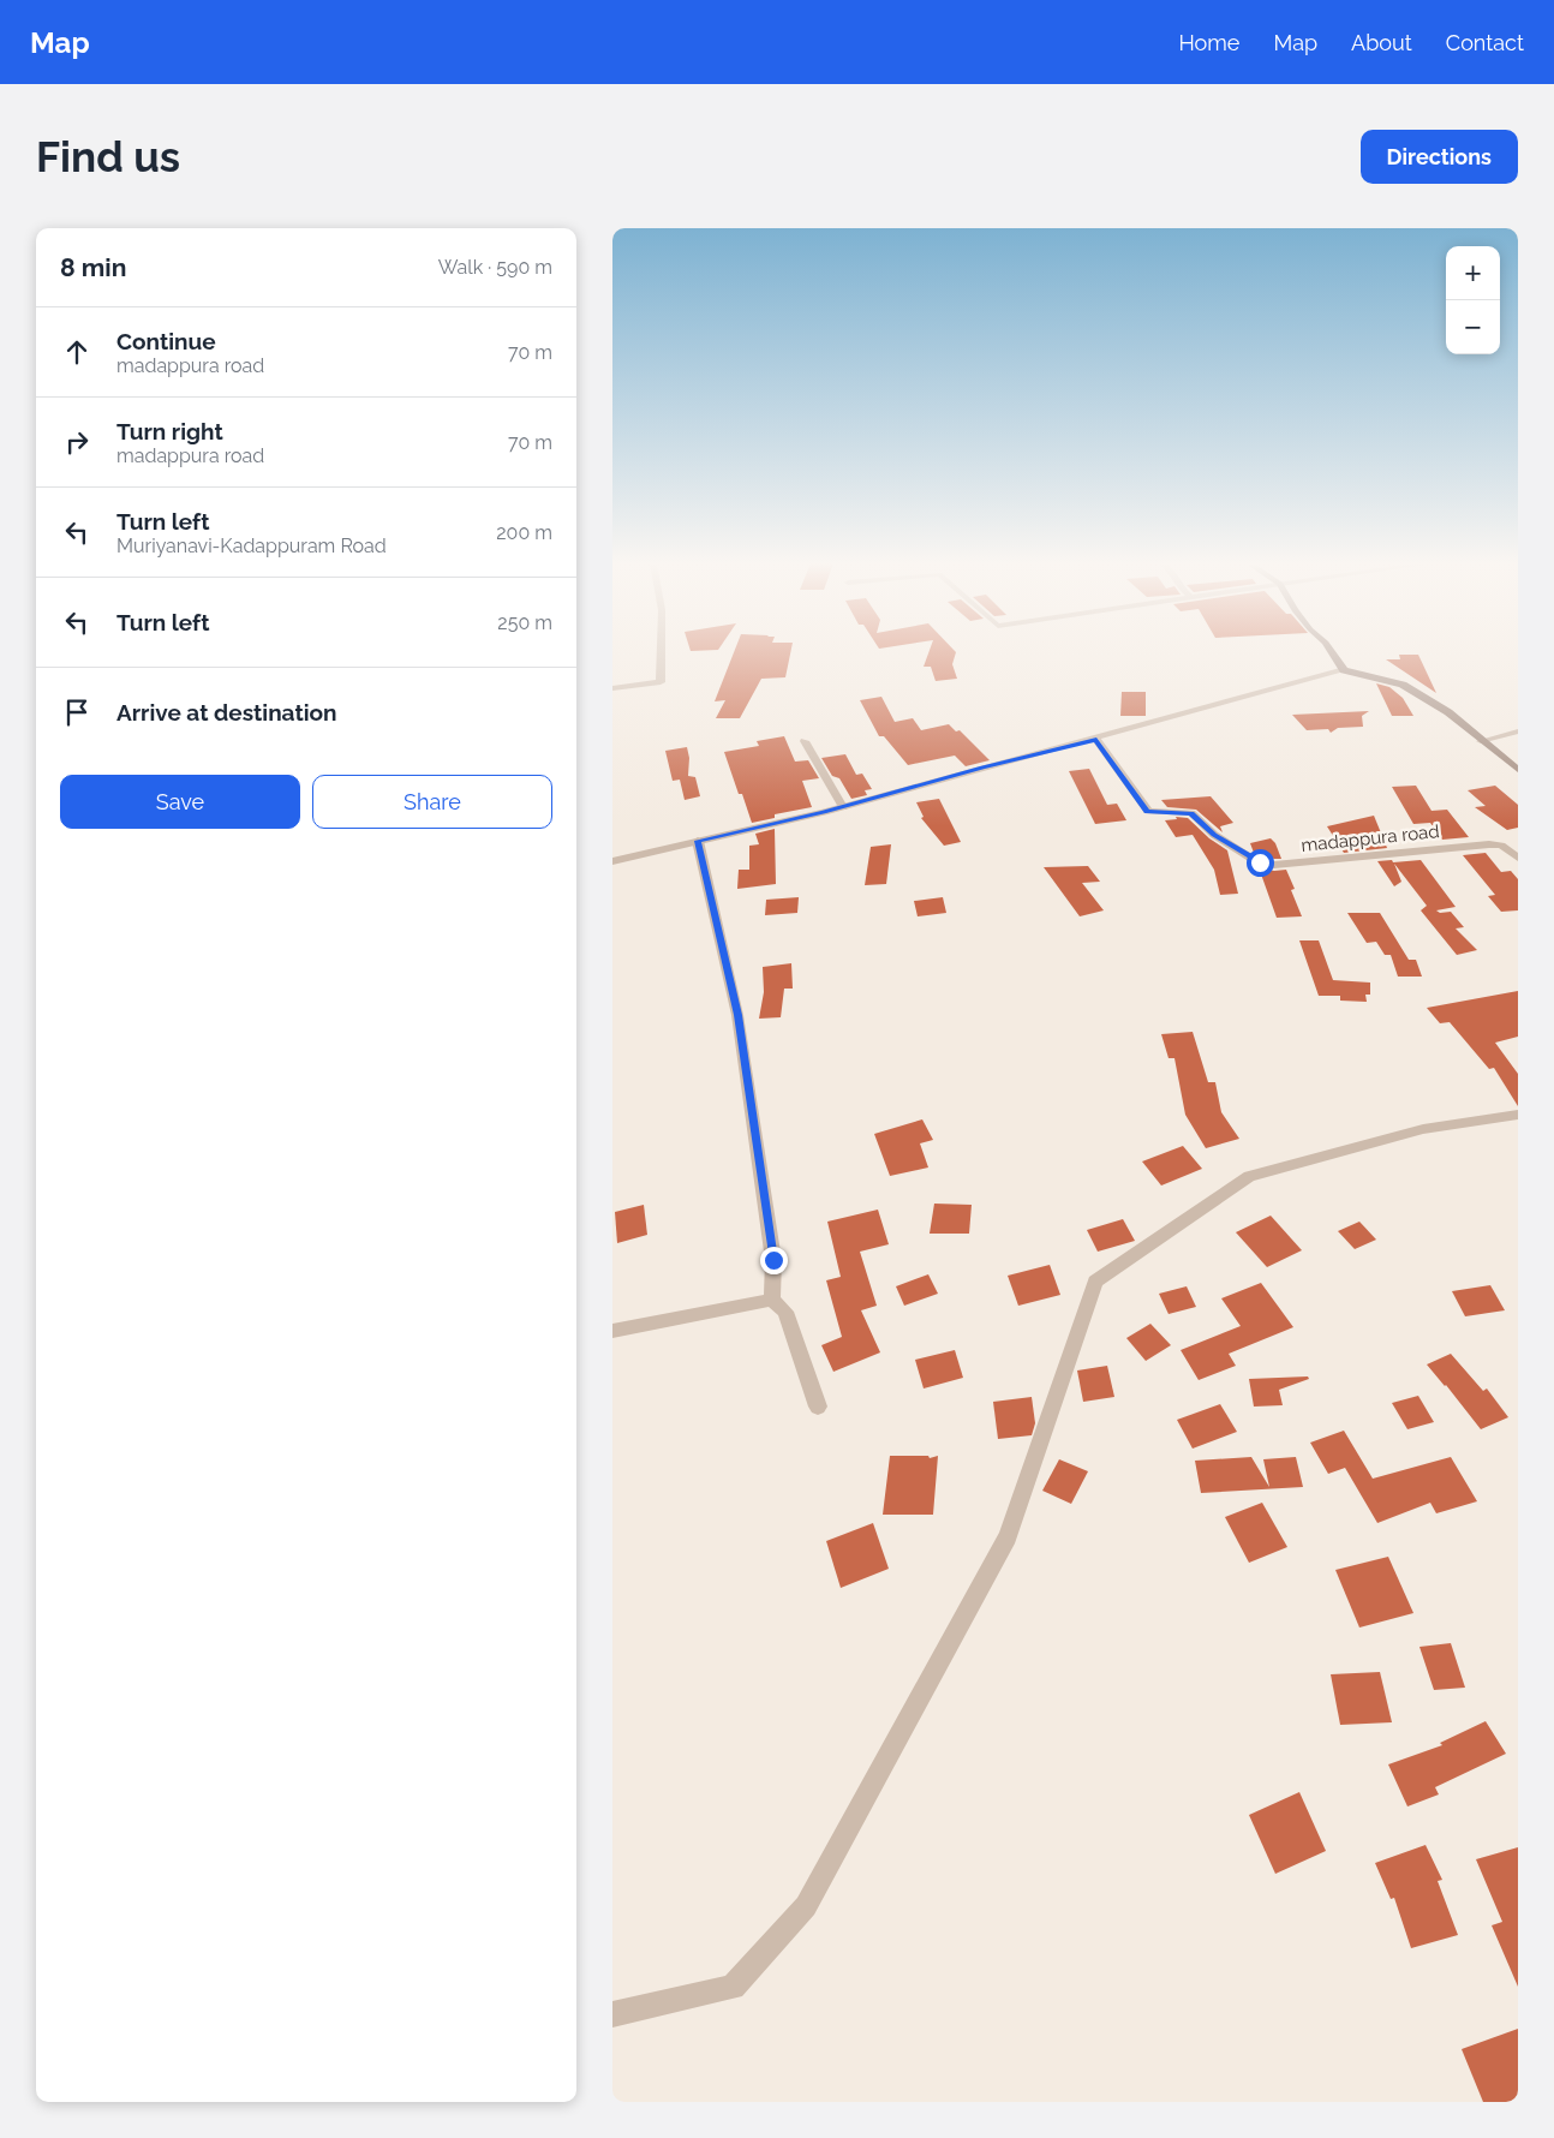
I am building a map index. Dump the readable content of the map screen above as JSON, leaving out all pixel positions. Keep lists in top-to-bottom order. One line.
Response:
{"streets":{"street":["madappura road"]},"page":{"header":"Map","nav":["Home","Map","About","Contact"],"buttons":["Directions",["Save","Share"]],"title":"Find us","heading":["8 min","Walk · 590 m"],"map_buttons":["+","−"],"list":[["Continue","madappura road","70 m"],["Turn right","madappura road","70 m"],["Turn left","Muriyanavi-Kadappuram Road","200 m"],["Turn left","250 m"],"Arrive at destination"]}}
